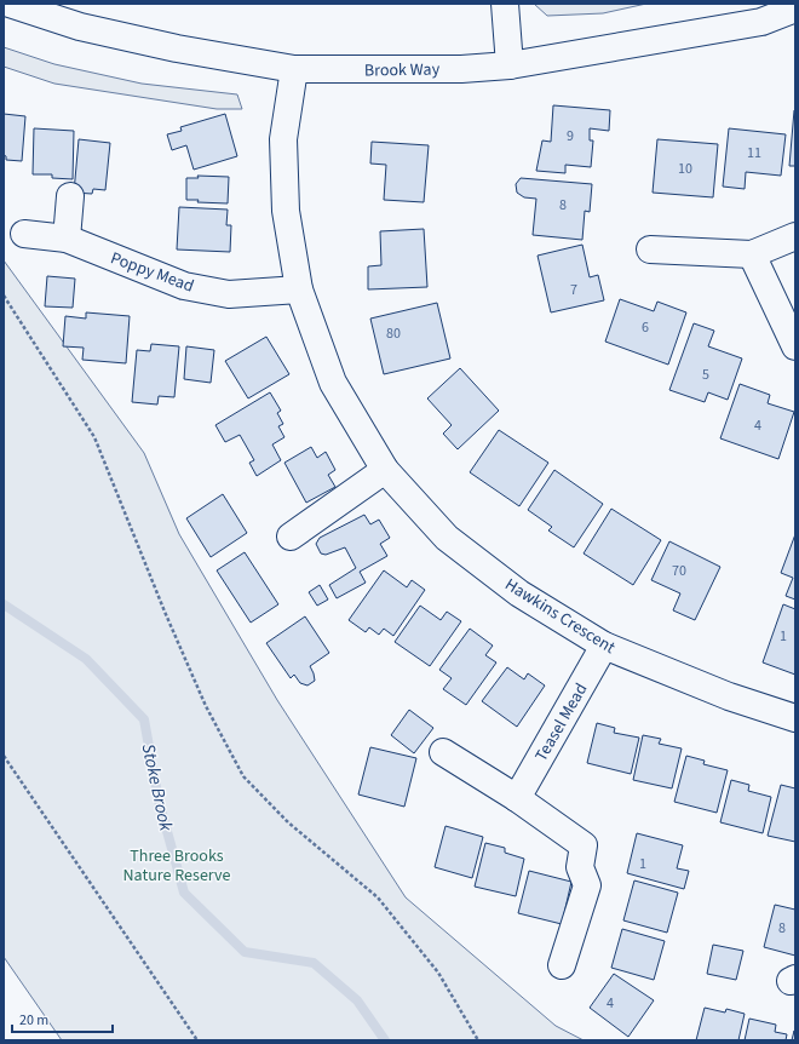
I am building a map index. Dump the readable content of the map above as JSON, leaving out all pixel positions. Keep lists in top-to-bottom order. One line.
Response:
{"streets":{"street":["Brook Way","Poppy Mead","Hawkins Crescent","Teasel Mead"]},"crossings":[["Brook Way","Hawkins Crescent"],["Poppy Mead","Hawkins Crescent"],["Hawkins Crescent","Teasel Mead"]],"water":["Stoke Brook"],"parks":["Three Brooks Nature Reserve"],"house_numbers":["9","11","10","8","7","6","80","5","4","70","1","1","8","4"],"scale_bar":"20 m"}
